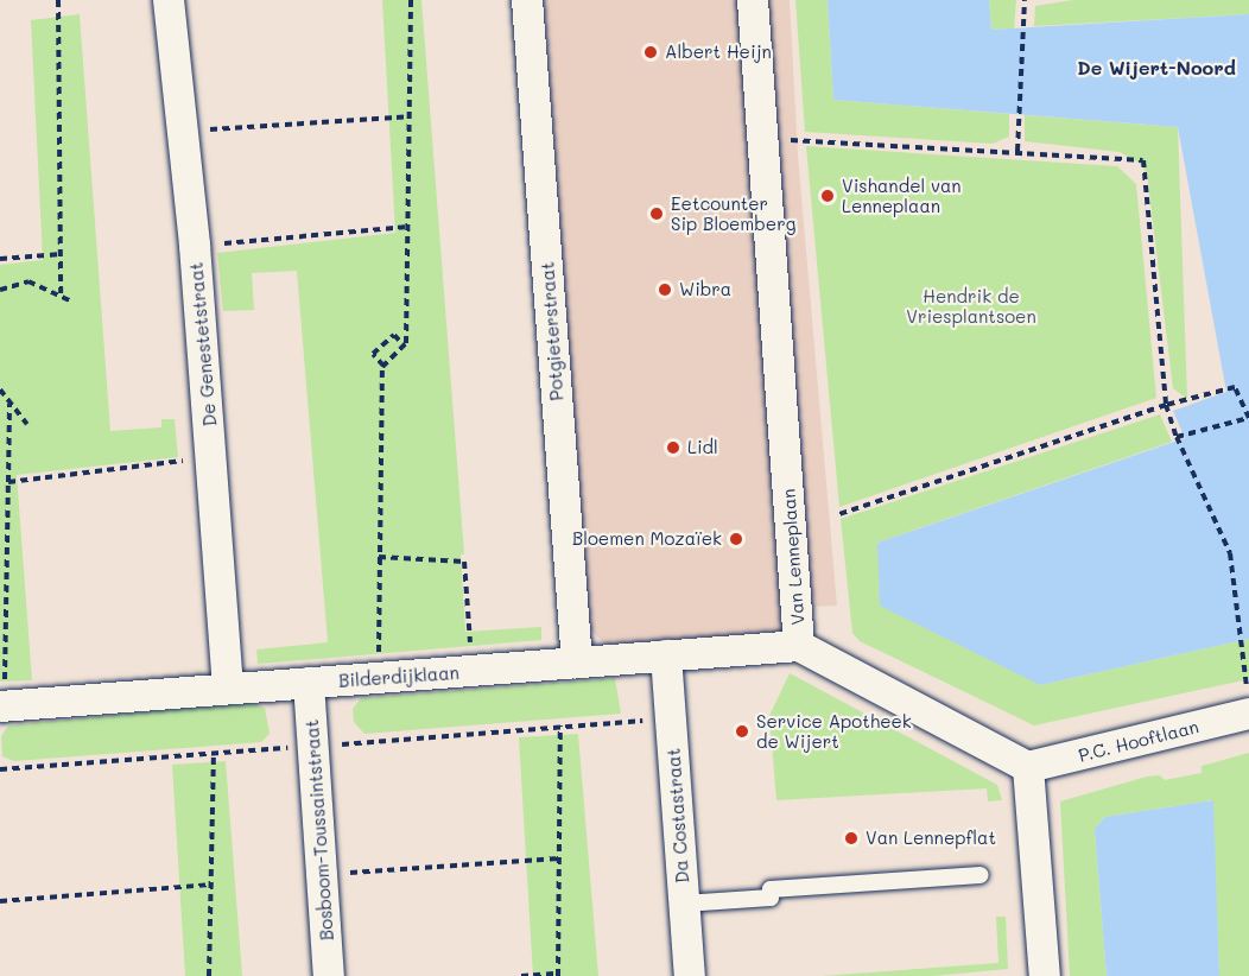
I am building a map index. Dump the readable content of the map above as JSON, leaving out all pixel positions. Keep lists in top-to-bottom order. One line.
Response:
{"streets":{"street":["Potgieterstraat","De Genestetstraat","Van Lenneplaan","Bilderdijklaan","P.C. Hooftlaan","Da Costastraat","Bosboom-Toussaintstraat"]},"crossings":[["Potgieterstraat","Bilderdijklaan"],["De Genestetstraat","Bilderdijklaan"],["Van Lenneplaan","Bilderdijklaan"],["Van Lenneplaan","P.C. Hooftlaan"],["Bilderdijklaan","Da Costastraat"],["Bilderdijklaan","Bosboom-Toussaintstraat"]],"districts":["De Wijert-Noord"],"parks":["Hendrik de Vriesplantsoen"],"places":["Albert Heijn","Vishandel van Lenneplaan","Eetcounter Sip Bloemberg","Wibra","Lidl","Bloemen Mozaïek","Service Apotheek de Wijert","Van Lennepflat"]}
